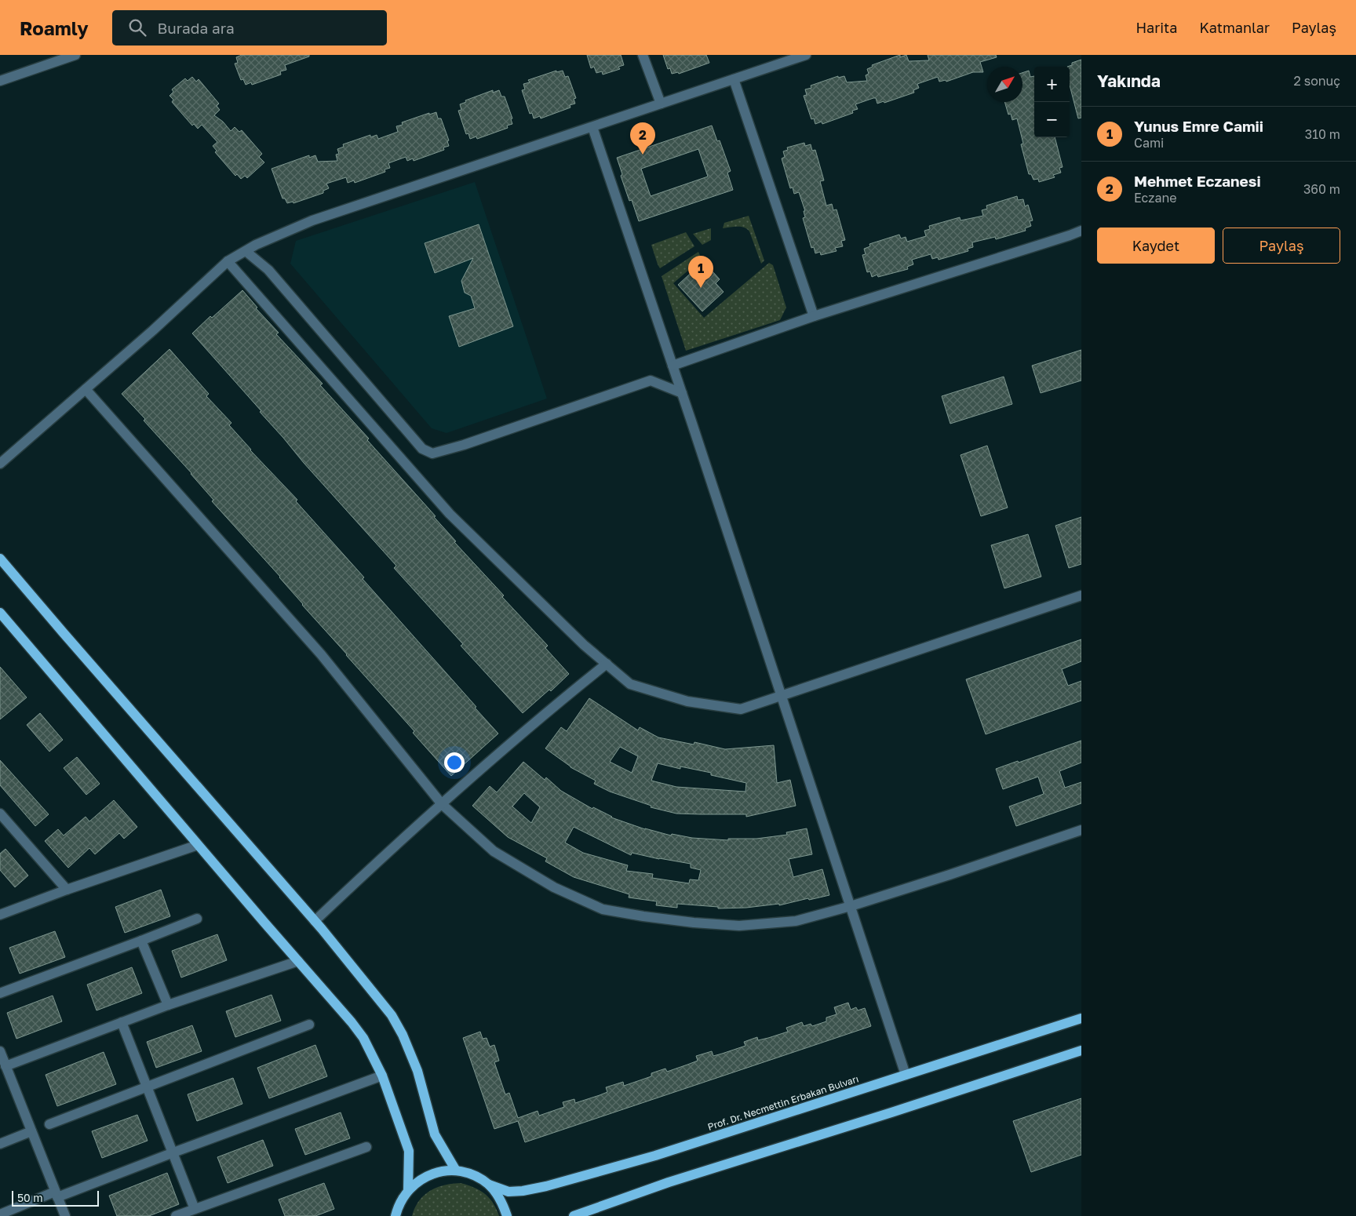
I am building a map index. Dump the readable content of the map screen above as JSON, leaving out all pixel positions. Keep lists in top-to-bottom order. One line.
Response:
{"streets":{"main road":["Prof. Dr. Necmettin Erbakan Bulvarı"]},"scale_bar":"50 m","north":"top right","page":{"header":"Roamly","search":"Burada ara","nav":["Harita","Katmanlar","Paylaş"],"heading":["Yakında","2 sonuç"],"map_buttons":["+","−"],"list":[{"mark":"1","name":"Yunus Emre Camii","note":"Cami","value":"310 m"},{"mark":"2","name":"Mehmet Eczanesi","note":"Eczane","value":"360 m"}],"pins":["2","1"],"buttons":["Kaydet","Paylaş"],"scale":"50 m"}}
